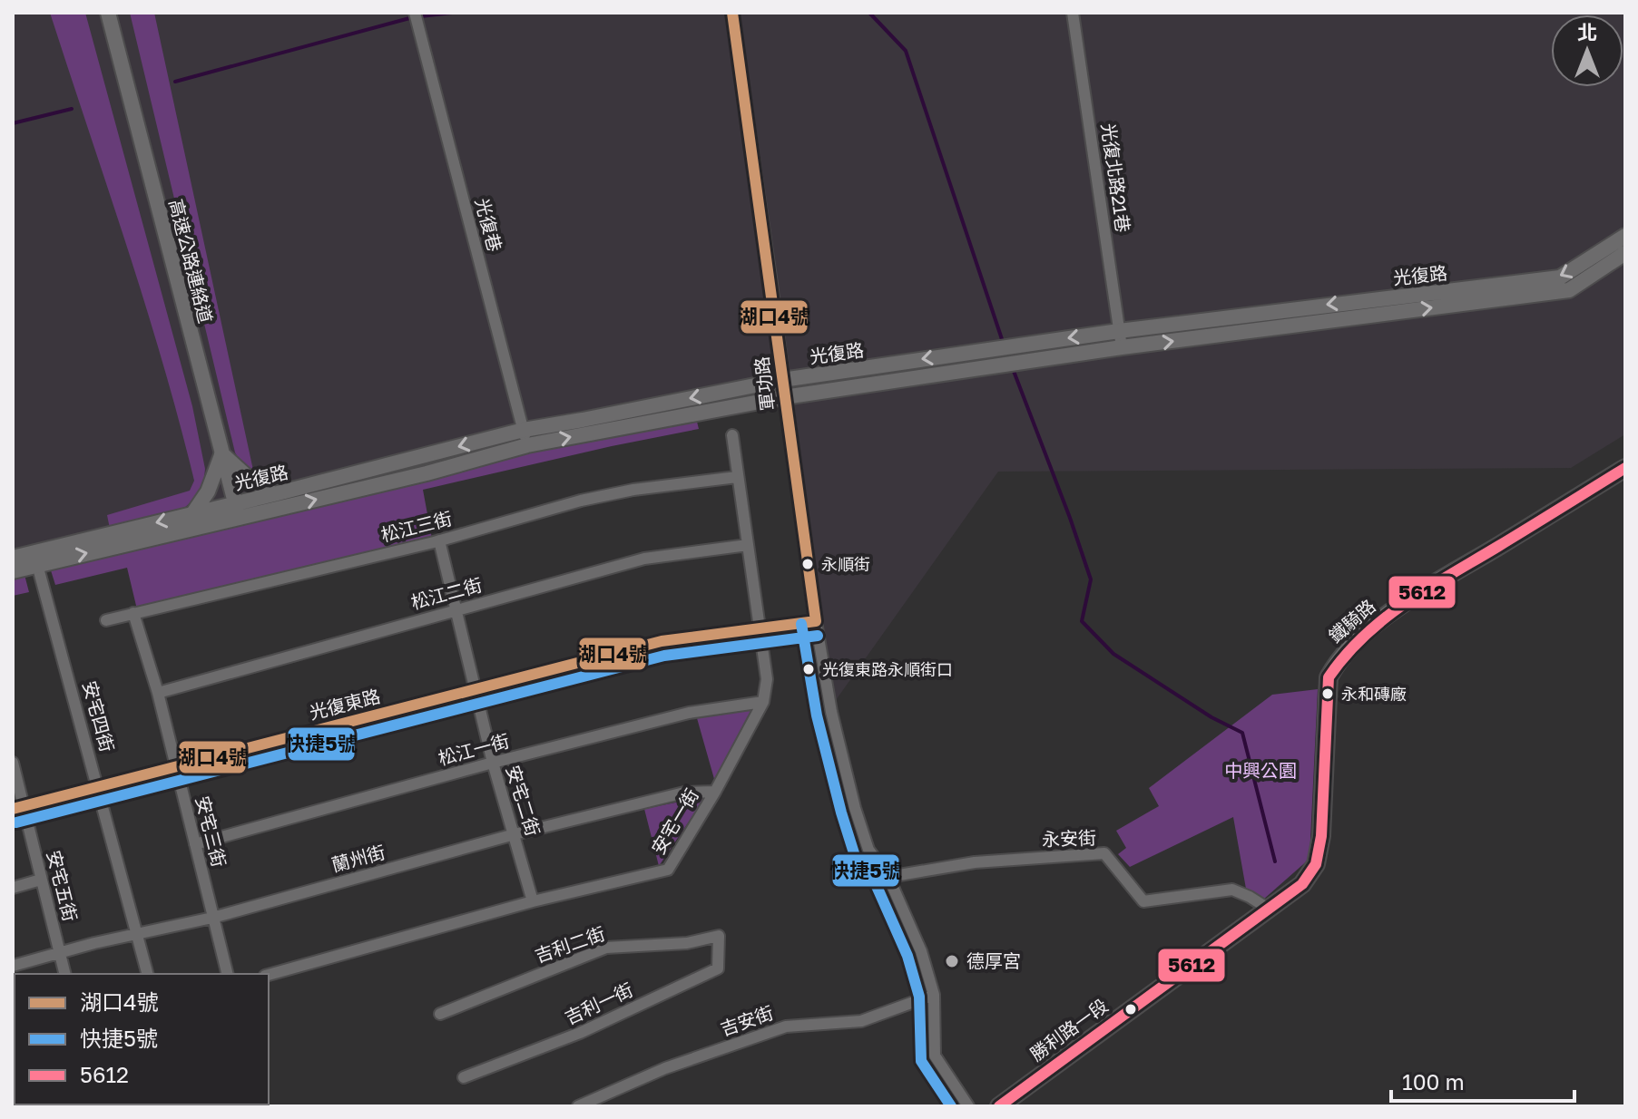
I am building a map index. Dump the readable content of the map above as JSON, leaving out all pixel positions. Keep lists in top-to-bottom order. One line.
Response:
{"streets":{"main road":["鐵騎路","勝利路一段"],"street":["光復北路21巷","光復巷","高速公路連絡道","光復路","軍功路","松江三街","松江二街","光復東路","安宅四街","松江一街","安宅二街","安宅一街","安宅三街","永安街","蘭州街","安宅五街","吉利二街","吉利一街","吉安街"]},"crossings":[["光復北路21巷","光復路"],["光復巷","光復路"],["高速公路連絡道","光復路"],["光復路","軍功路"],["光復路","安宅四街"],["軍功路","光復東路"],["松江三街","安宅二街"],["松江三街","安宅一街"],["松江三街","安宅三街"],["松江二街","安宅二街"],["松江二街","安宅一街"],["松江二街","安宅三街"],["鐵騎路","永安街"],["鐵騎路","勝利路一段"],["光復東路","安宅四街"],["光復東路","安宅二街"],["光復東路","安宅一街"],["光復東路","安宅三街"],["光復東路","安宅五街"],["安宅四街","蘭州街"],["松江一街","安宅二街"],["松江一街","安宅一街"],["松江一街","安宅三街"],["安宅二街","安宅一街"],["安宅二街","蘭州街"],["安宅一街","蘭州街"],["安宅三街","蘭州街"],["永安街","勝利路一段"],["蘭州街","安宅五街"],["吉利二街","吉利一街"]],"parks":["中興公園"],"places":["永順街","光復東路永順街口","永和磚廠","德厚宮"],"lines":["transit line 湖口4號","transit line 5612","transit line 快捷5號"],"legend":["湖口4號","快捷5號","5612"],"scale_bar":"100 m","north":"top"}
